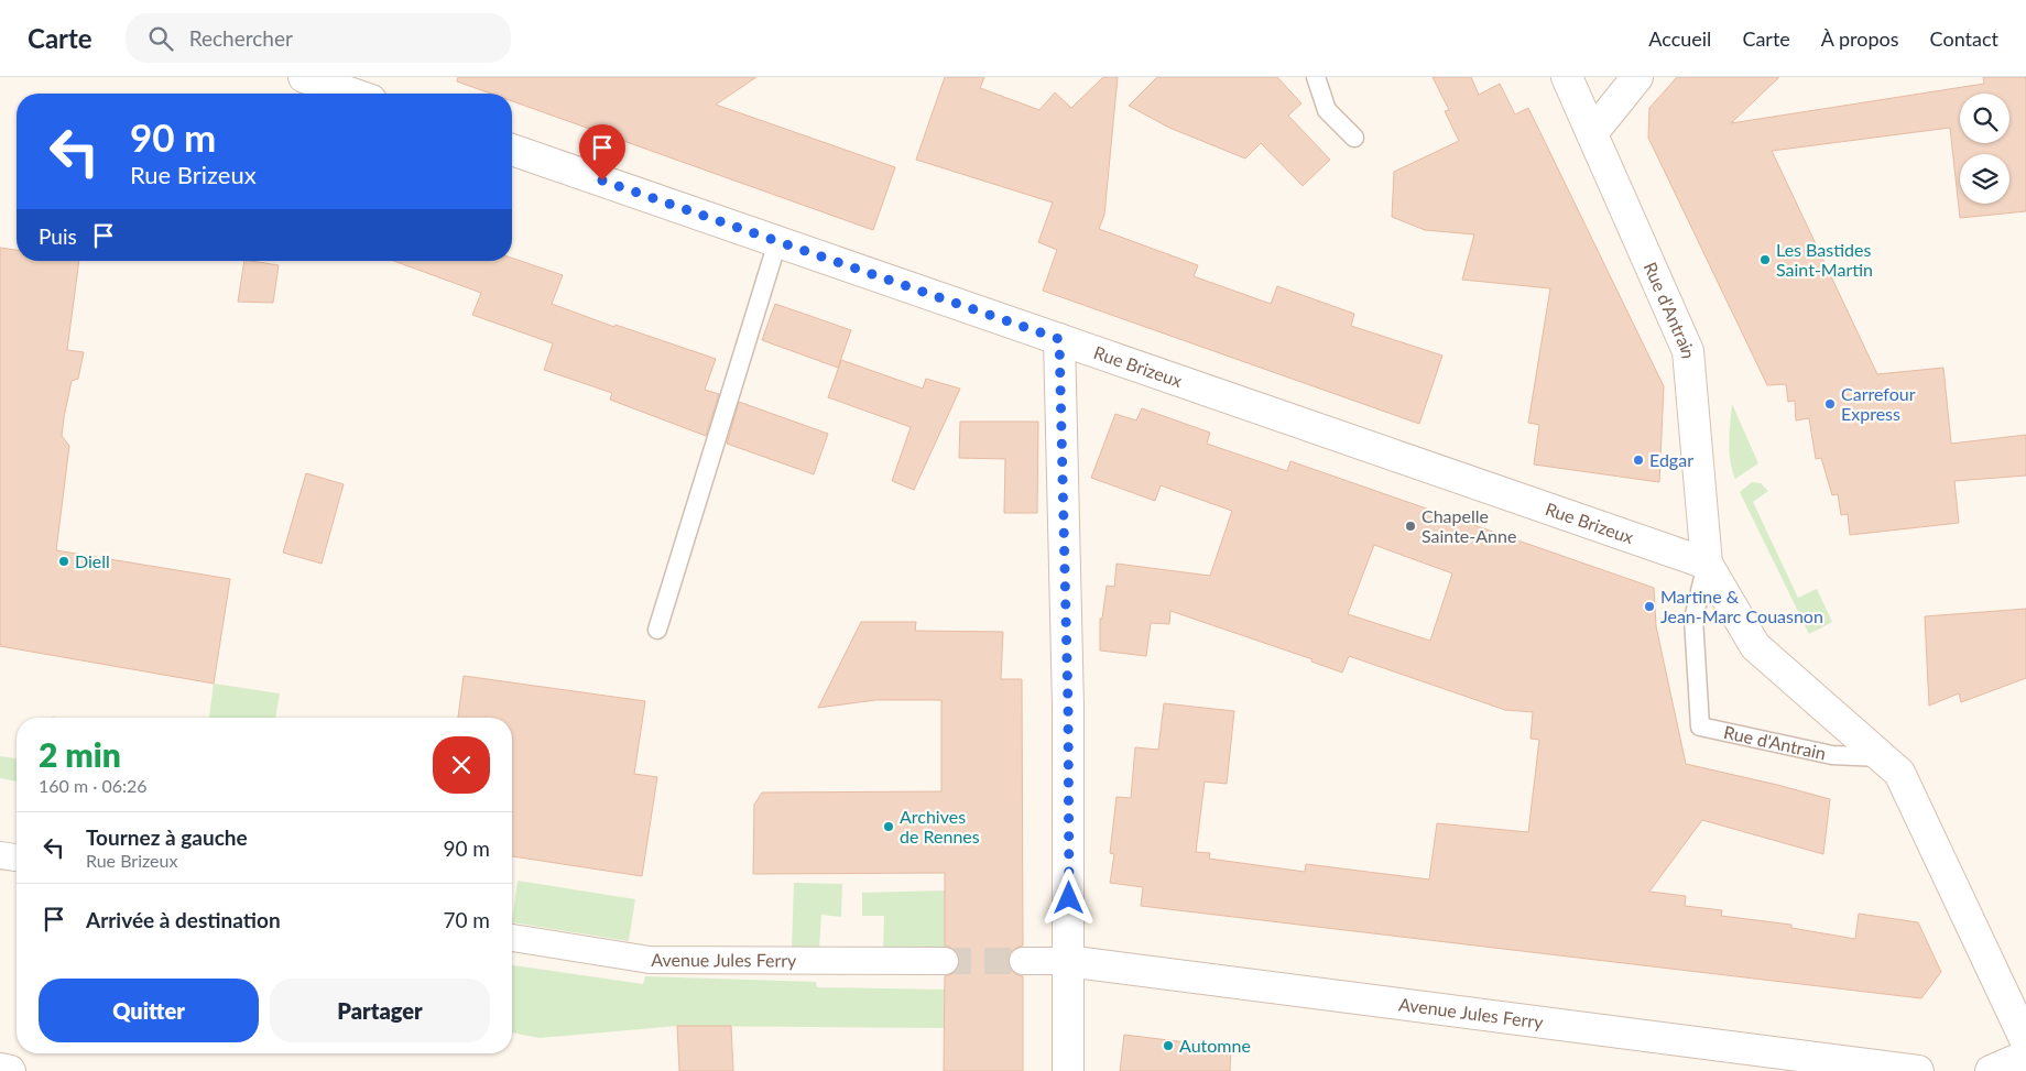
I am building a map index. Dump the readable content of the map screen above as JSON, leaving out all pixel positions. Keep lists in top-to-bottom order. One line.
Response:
{"streets":{"street":["Rue d'Antrain","Rue Brizeux","Avenue Jules Ferry"]},"crossings":[["Rue d'Antrain","Rue Brizeux"]],"places":["Les Bastides Saint-Martin","Carrefour Express","Edgar","Chapelle Sainte-Anne","Diell","Martine & Jean-Marc Couasnon","Archives de Rennes","Automne"],"page":{"header":"Carte","search":"Rechercher","nav":["Accueil","Carte","À propos","Contact"],"turn":["90 m","Rue Brizeux"],"then":"Puis","heading":["2 min","160 m · 06:26"],"list":[{"name":"Tournez à gauche","note":"Rue Brizeux","value":"90 m"},{"name":"Arrivée à destination","value":"70 m"}],"buttons":["Quitter","Partager"]}}
